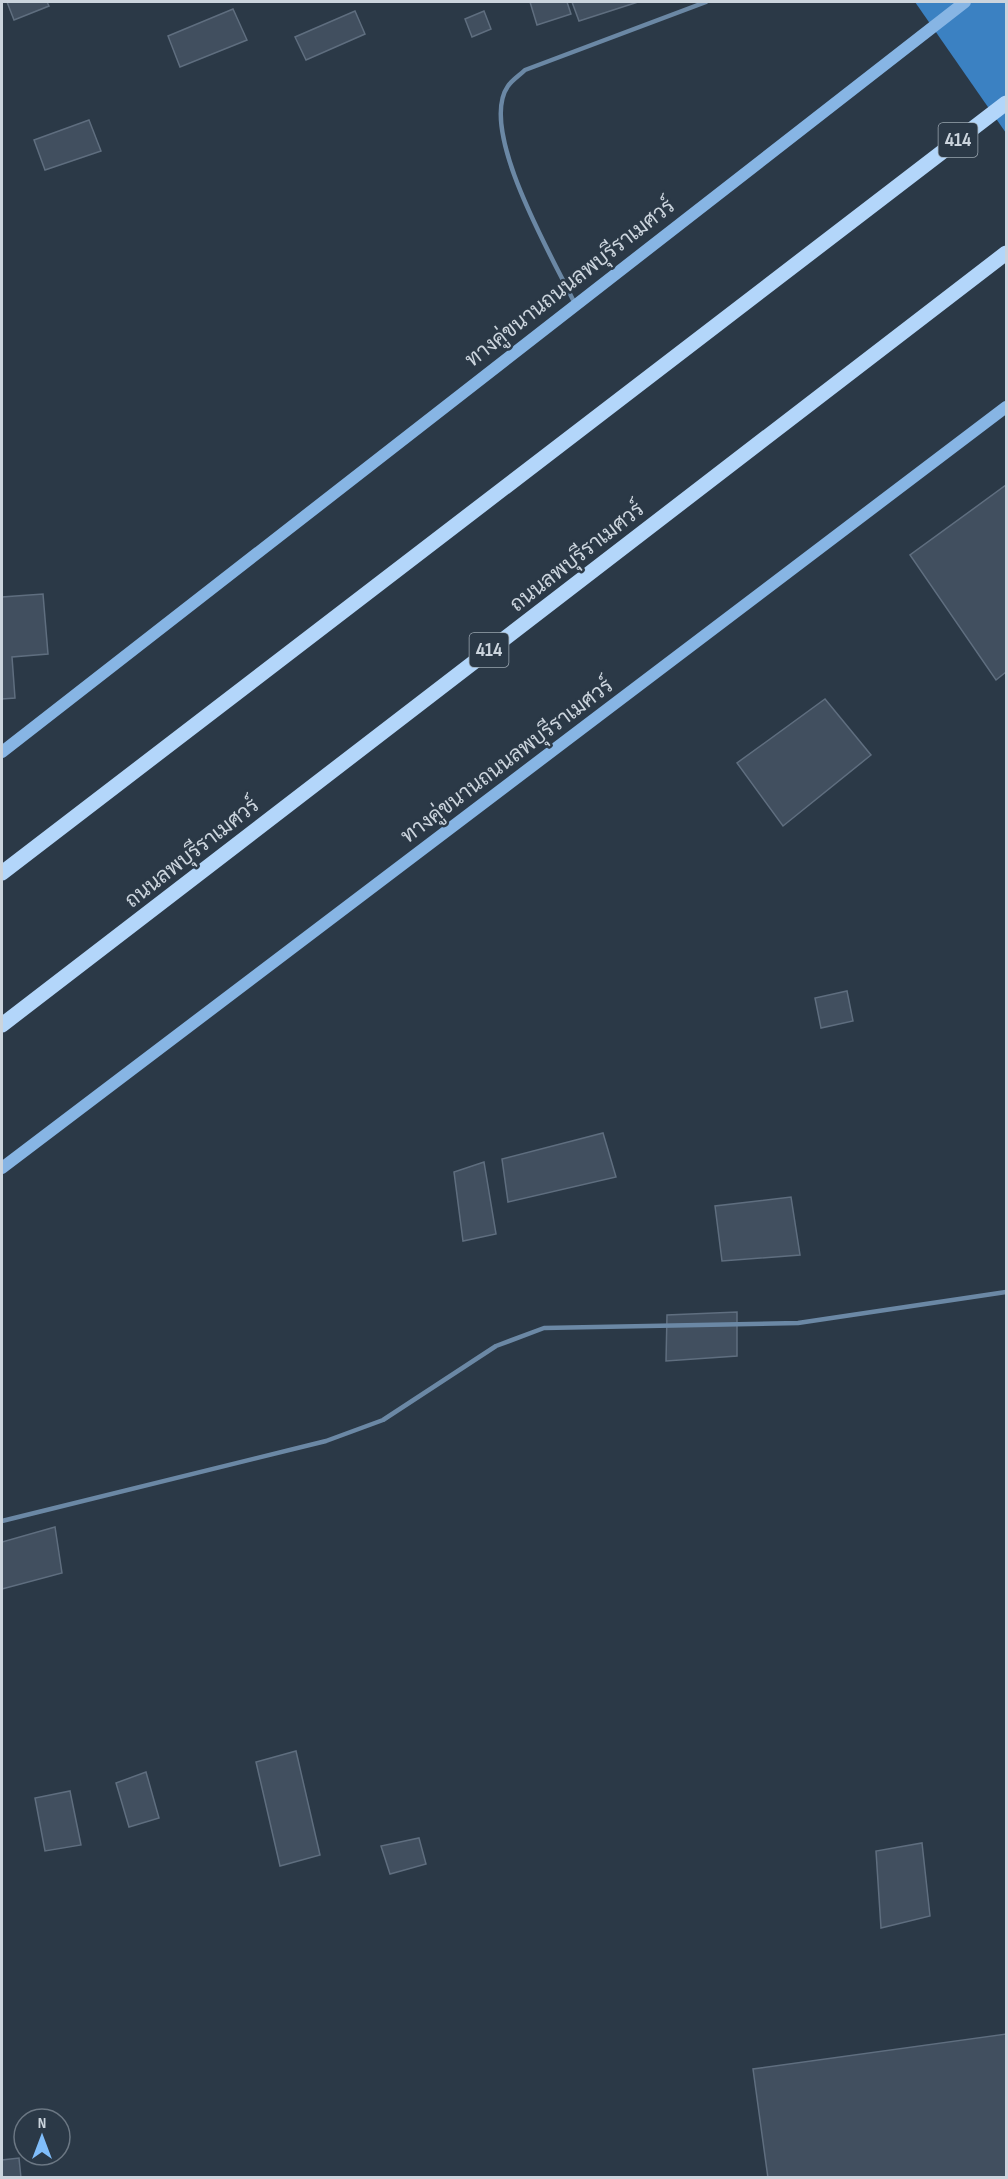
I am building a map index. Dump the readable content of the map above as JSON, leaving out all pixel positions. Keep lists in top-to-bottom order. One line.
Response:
{"streets":{"main road":["414","ทางคู่ขนานถนนลพบุรีราเมศวร์","ถนนลพบุรีราเมศวร์"]},"north":"top"}
